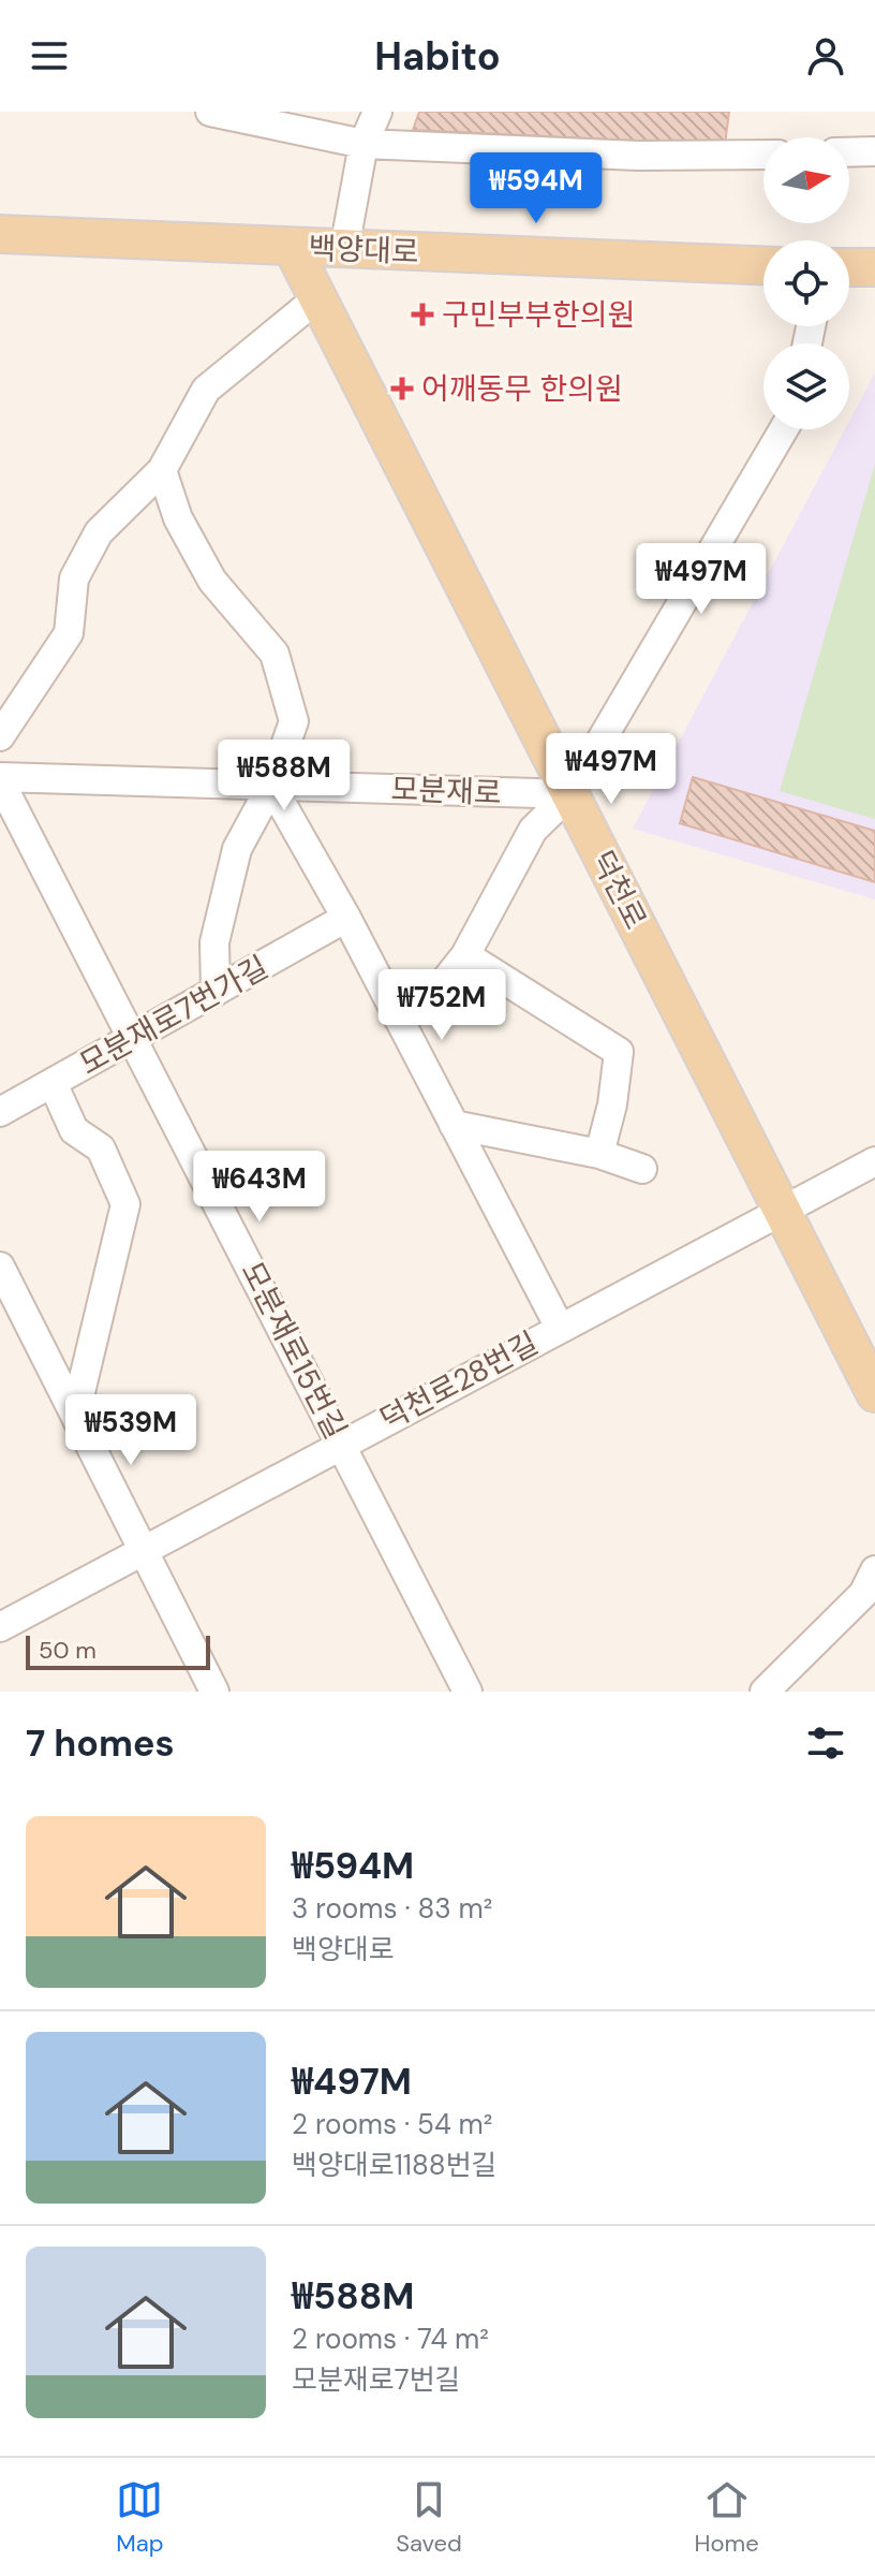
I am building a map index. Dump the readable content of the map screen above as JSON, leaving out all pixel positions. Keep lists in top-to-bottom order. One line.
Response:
{"streets":{"main road":["백양대로","덕천로"],"street":["모분재로","모분재로7번가길","모분재로15번길","덕천로28번길"]},"crossings":[["백양대로","덕천로"],["모분재로","덕천로"],["모분재로","모분재로15번길"],["덕천로","덕천로28번길"],["모분재로7번가길","모분재로15번길"],["모분재로15번길","덕천로28번길"]],"places":{"health":["구민부부한의원","어깨동무 한의원"]},"scale_bar":"50 m","north":"right","page":{"header":"Habito","price":["₩594M","₩497M","₩497M","₩588M","₩752M","₩643M","₩539M"],"scale":"50 m","heading":"7 homes","list":[{"name":"₩594M","note":"3 rooms · 83 m² · 백양대로"},{"name":"₩497M","note":"2 rooms · 54 m² · 백양대로1188번길"},{"name":"₩588M","note":"2 rooms · 74 m² · 모분재로7번길"}],"tabs":["Map","Saved","Home"]}}
